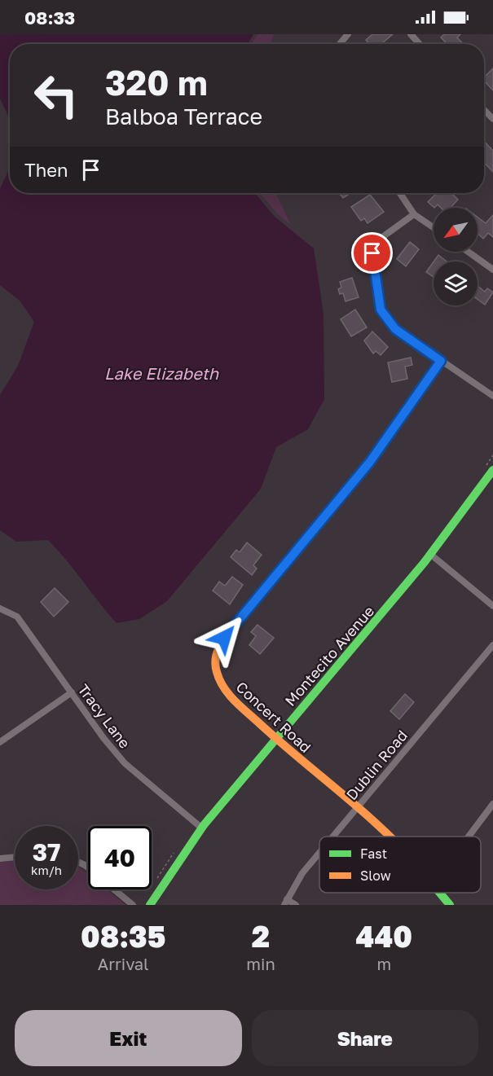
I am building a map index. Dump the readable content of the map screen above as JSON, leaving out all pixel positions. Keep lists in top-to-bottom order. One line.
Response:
{"streets":{"street":["Montecito Avenue","Tracy Lane","Concert Road","Dublin Road"]},"crossings":[["Montecito Avenue","Tracy Lane"],["Montecito Avenue","Concert Road"],["Concert Road","Dublin Road"]],"water":["Lake Elizabeth"],"legend":["Fast","Slow"],"north":"bottom left","page":{"status":"08:33","turn":["320 m","Balboa Terrace"],"then":"Then","speed":"37 km/h","limit":"40","eta":["08:35","Arrival","2","min","440","m"],"buttons":["Exit","Share"]}}
